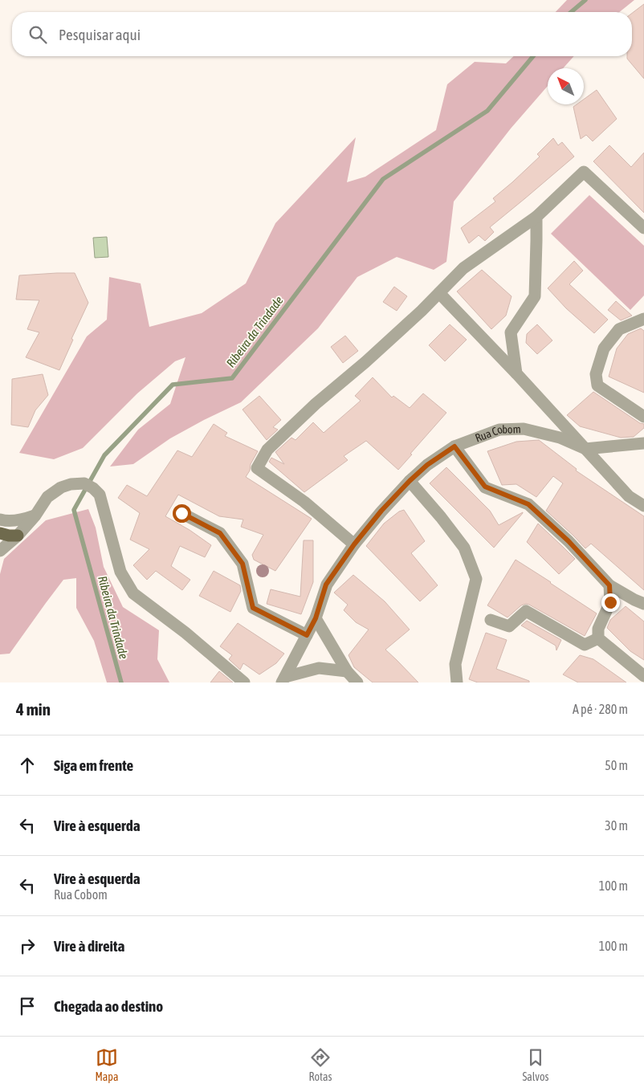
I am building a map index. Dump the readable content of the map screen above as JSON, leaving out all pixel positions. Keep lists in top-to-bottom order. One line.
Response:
{"streets":{"street":["Rua Cobom"]},"water":["Ribeira da Trindade"],"north":"top left","page":{"search":"Pesquisar aqui","heading":["4 min","A pé · 280 m"],"list":[["Siga em frente","50 m"],["Vire à esquerda","30 m"],["Vire à esquerda","Rua Cobom","100 m"],["Vire à direita","100 m"],"Chegada ao destino"],"nav":["Mapa","Rotas","Salvos"]}}
